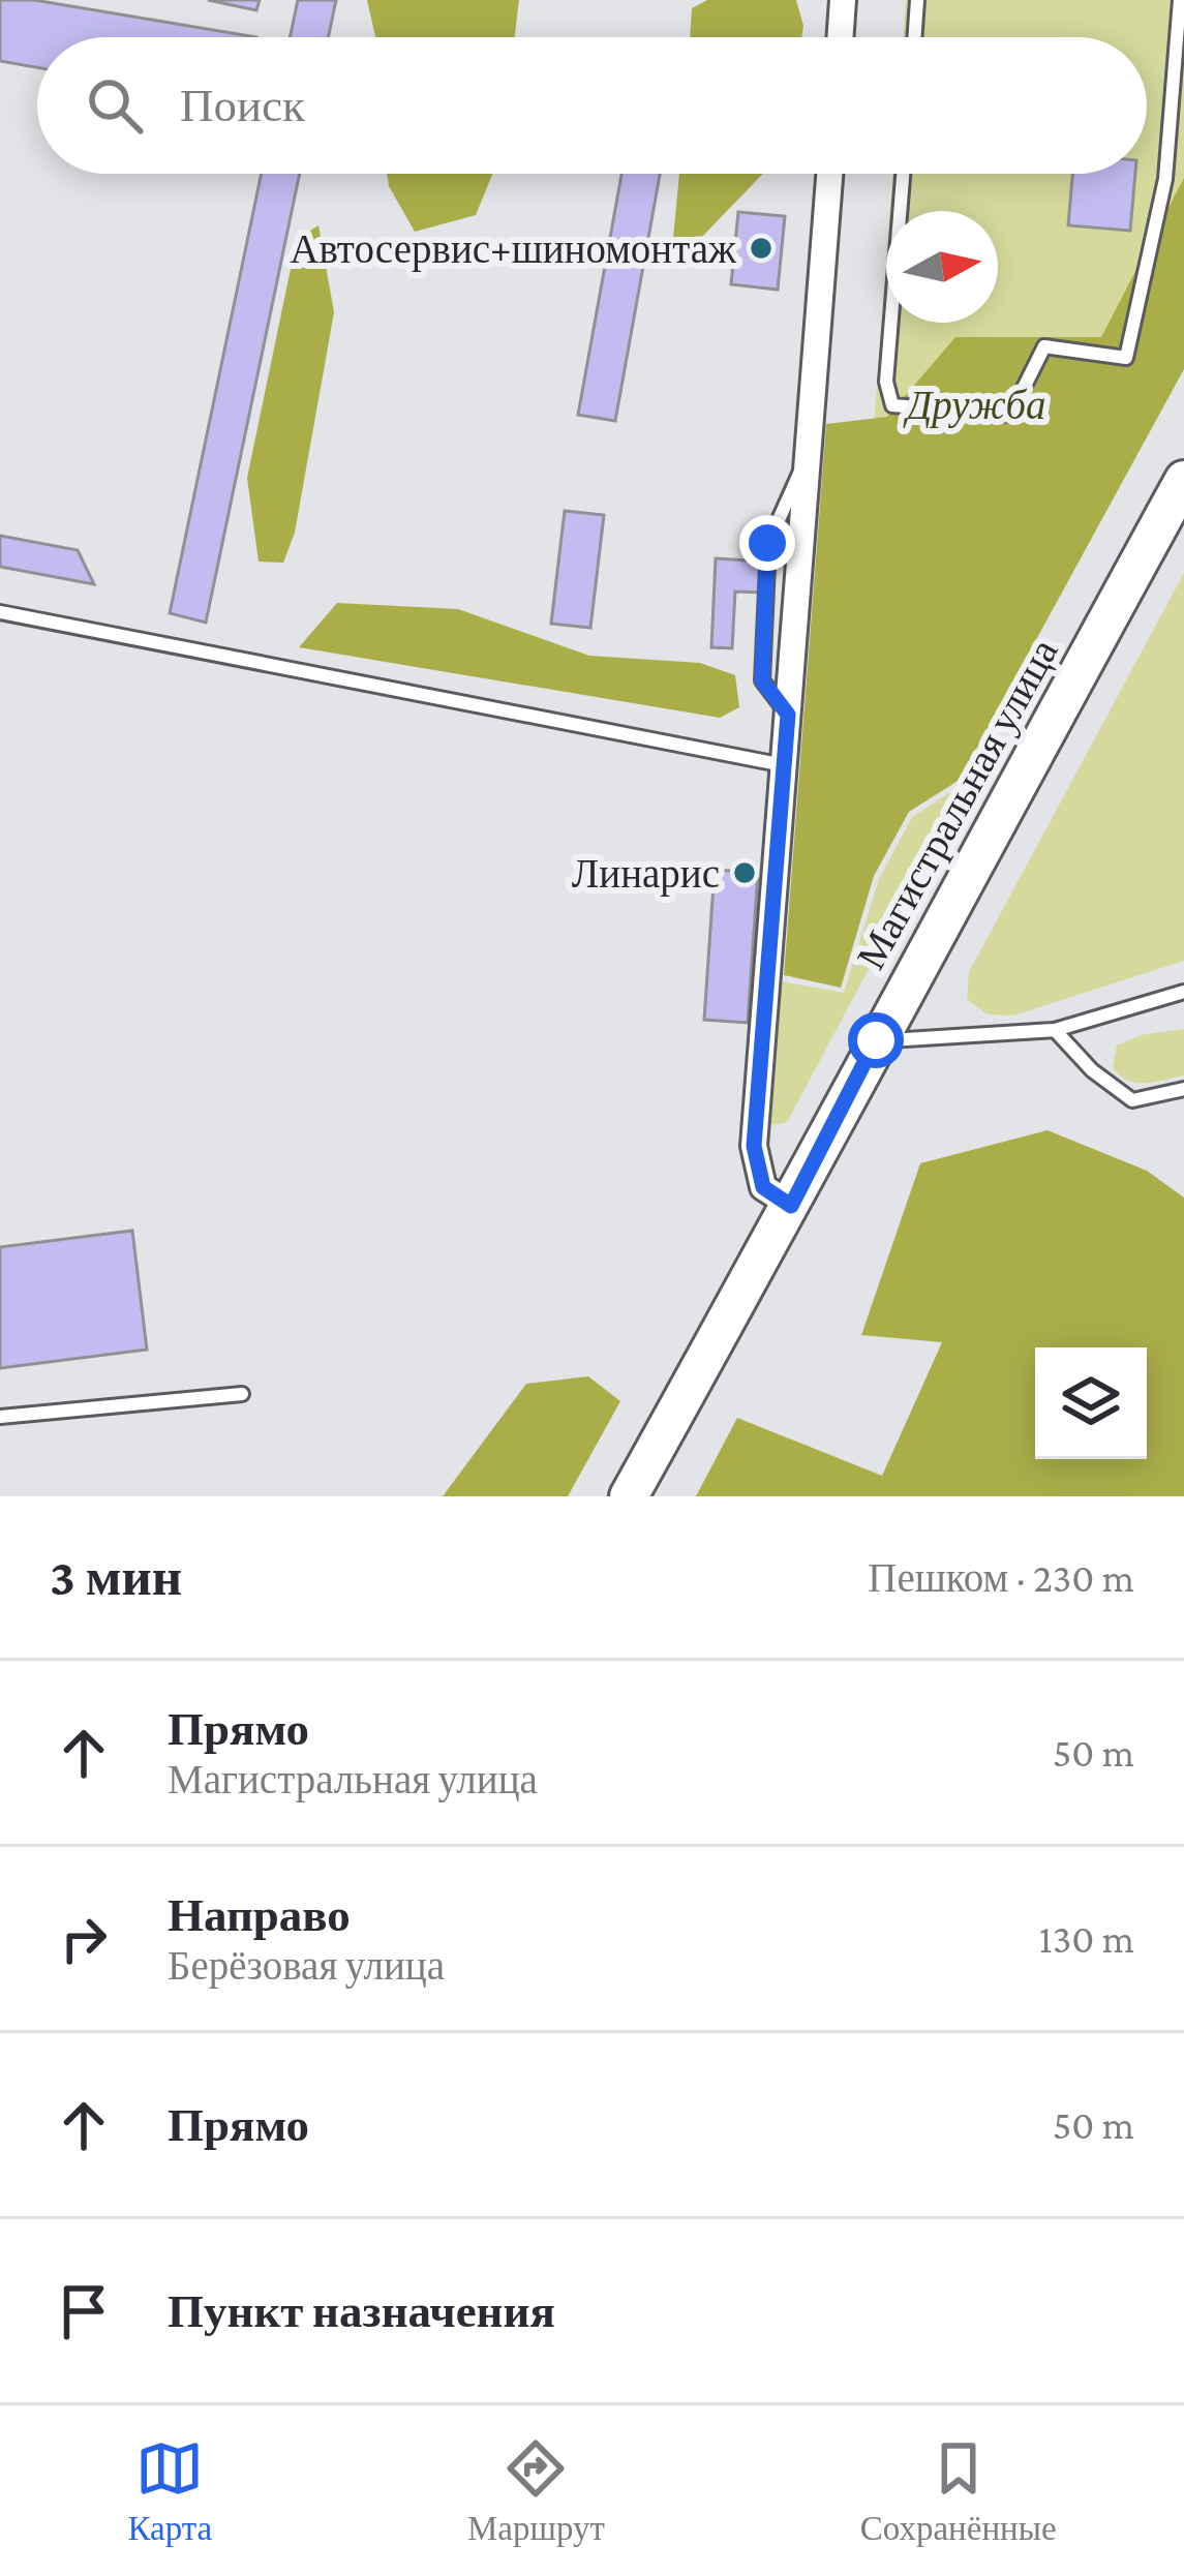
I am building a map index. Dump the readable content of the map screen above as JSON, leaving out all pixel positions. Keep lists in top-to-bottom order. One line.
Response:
{"streets":{"main road":["Магистральная улица"]},"parks":["Дружба"],"places":["Автосервис+шиномонтаж","Линарис"],"north":"right","page":{"search":"Поиск","heading":["3 мин","Пешком · 230 m"],"list":[["Прямо","Магистральная улица","50 m"],["Направо","Берёзовая улица","130 m"],["Прямо","50 m"],"Пункт назначения"],"nav":["Карта","Маршрут","Сохранённые"]}}
